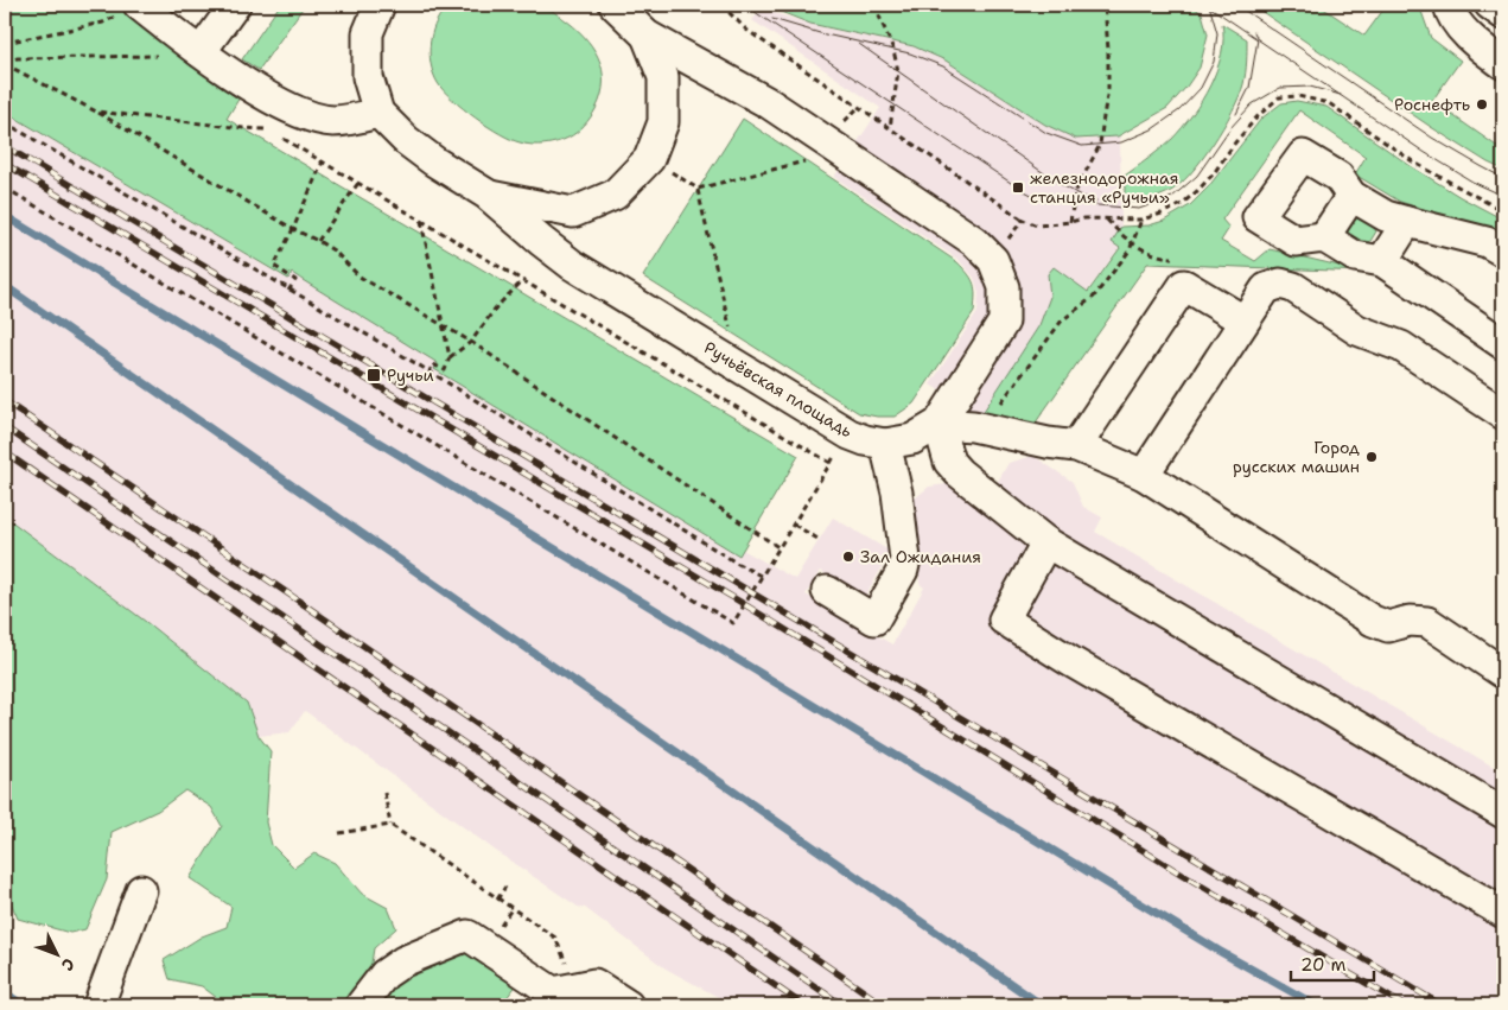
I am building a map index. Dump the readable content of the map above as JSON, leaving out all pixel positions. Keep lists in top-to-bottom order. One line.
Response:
{"streets":{"street":["Ручьёвская площадь"]},"places":{"other":["Роснефть","Город русских машин","Зал Ожидания"],"transit":["железнодорожная станция «Ручьи»","Ручьи"]},"scale_bar":"20 m","north":"bottom right"}
